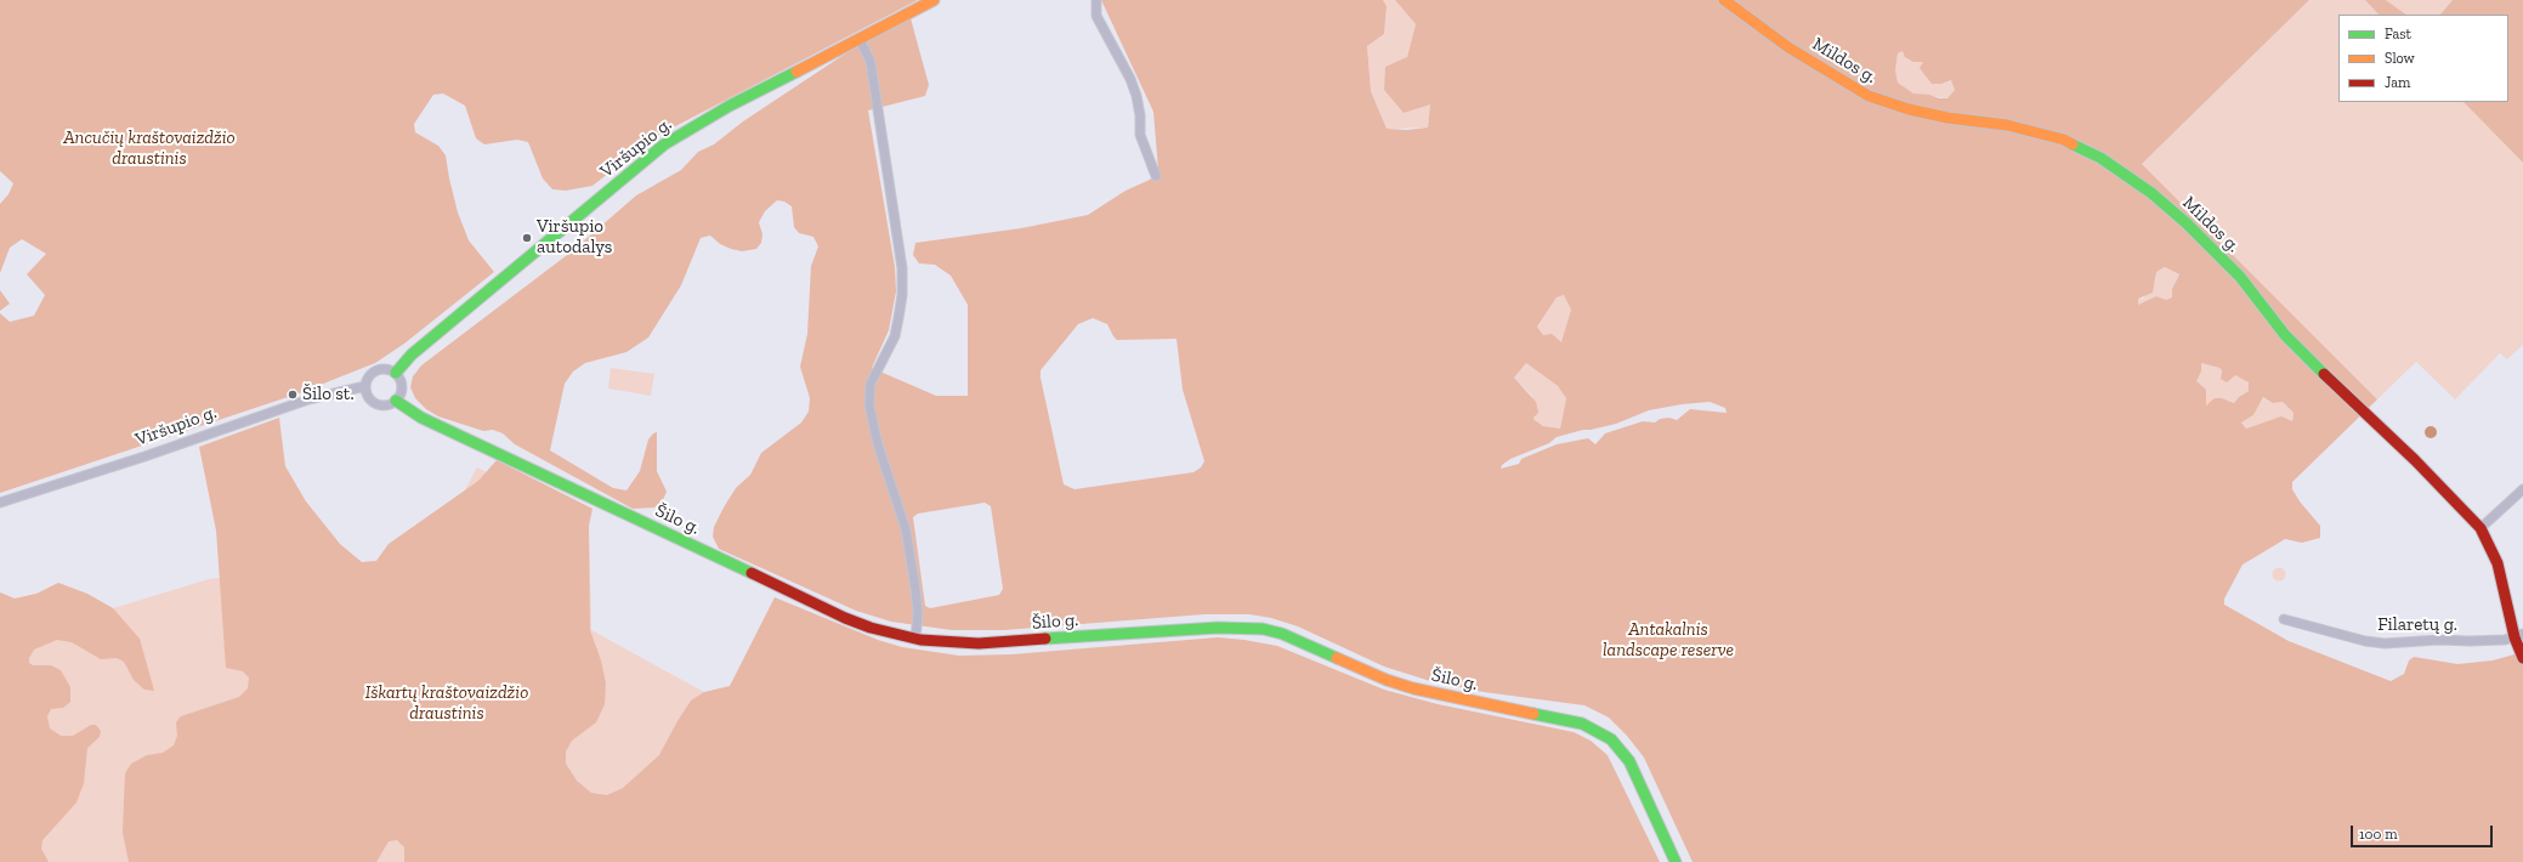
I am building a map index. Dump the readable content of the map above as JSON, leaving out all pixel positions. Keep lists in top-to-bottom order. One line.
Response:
{"streets":{"street":["Mildos g.","Viršupio g.","Šilo g.","Filaretų g."]},"crossings":[["Mildos g.","Filaretų g."],["Viršupio g.","Šilo g."]],"parks":["Ancučių kraštovaizdžio draustinis","Antakalnis landscape reserve","Iškartų kraštovaizdžio draustinis"],"places":["Viršupio autodalys","Šilo st."],"legend":["Fast","Slow","Jam"],"scale_bar":"100 m"}
